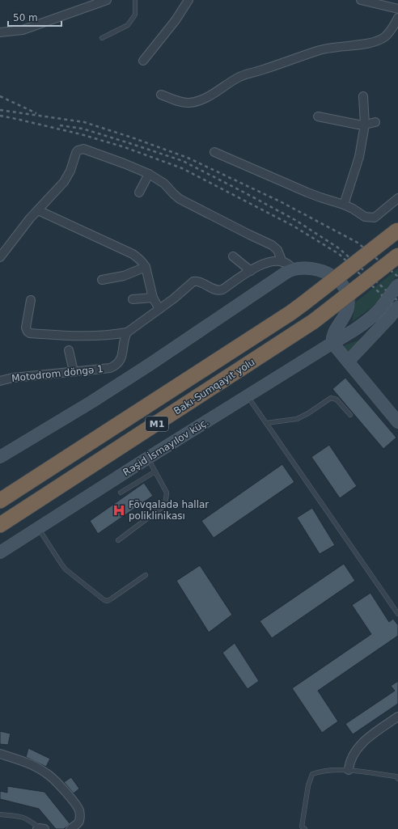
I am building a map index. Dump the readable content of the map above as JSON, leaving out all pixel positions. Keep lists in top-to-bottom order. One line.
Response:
{"streets":{"highway":["Bakı-Sumqayıt yolu","M1"],"street":["Motodrom döngə 1","Rəşid İsmayılov küç."]},"places":{"hospital":["Fövqaladə hallar poliklinikası"]},"scale_bar":"50 m"}
